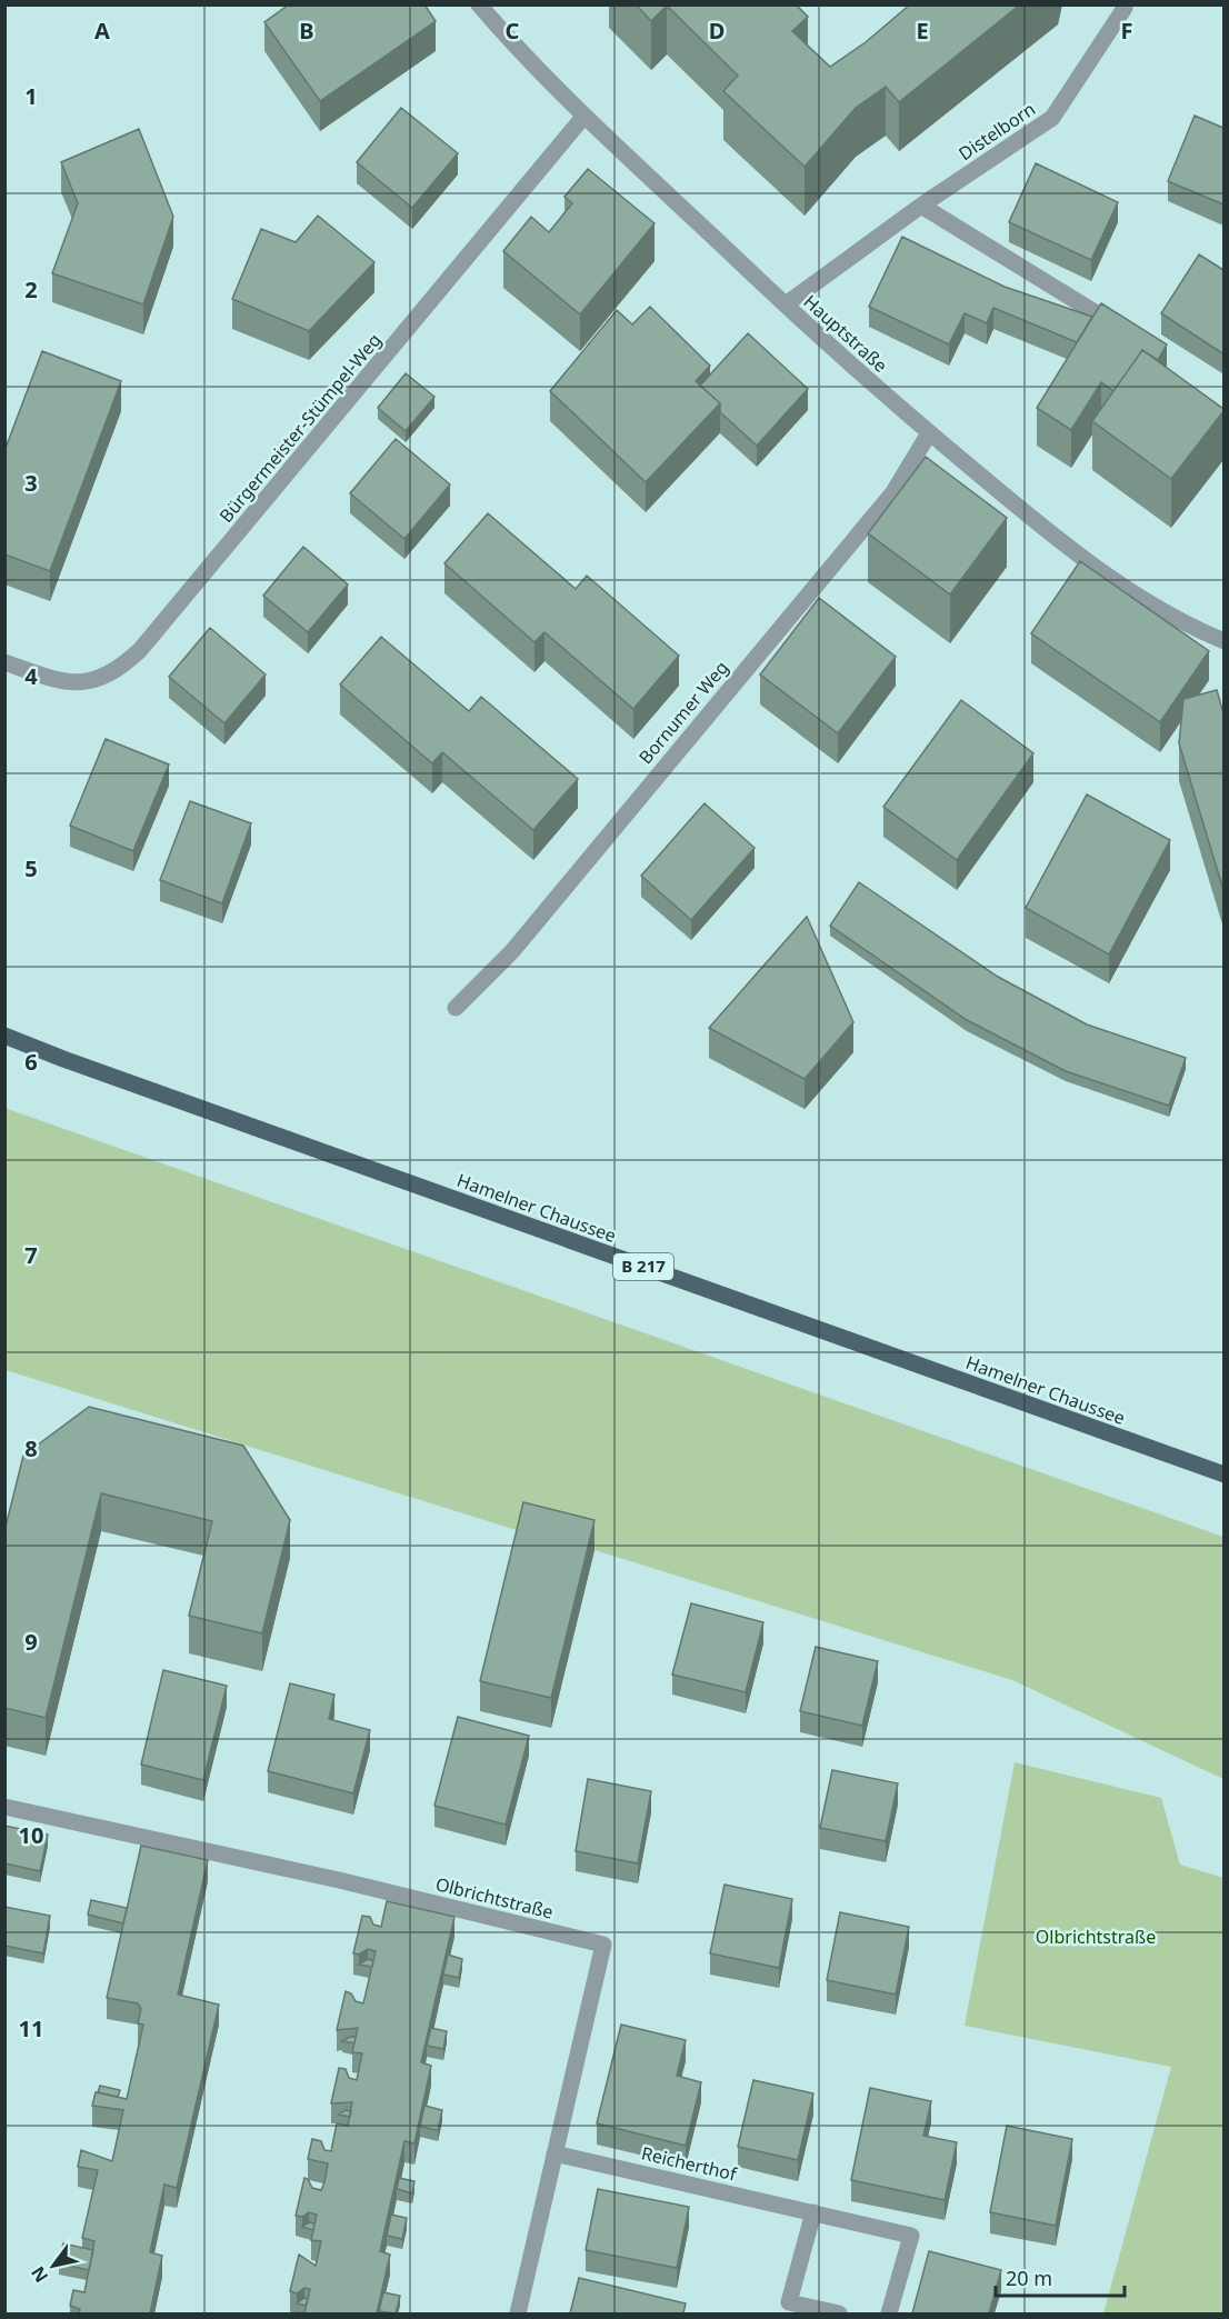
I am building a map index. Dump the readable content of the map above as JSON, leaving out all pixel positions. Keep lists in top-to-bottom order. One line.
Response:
{"streets":{"main road":["Hamelner Chaussee","B 217"],"street":["Distelborn","Hauptstraße","Bürgermeister-Stümpel-Weg","Bornumer Weg","Olbrichtstraße","Reicherthof"]},"crossings":[["Distelborn","Hauptstraße"],["Hauptstraße","Bürgermeister-Stümpel-Weg"],["Hauptstraße","Bornumer Weg"],["Olbrichtstraße","Reicherthof"]],"parks":["Olbrichtstraße"],"scale_bar":"20 m","north":"bottom left","grid":{"columns":["A","B","C","D","E","F"],"rows":["1","2","3","4","5","6","7","8","9","10","11"]}}
